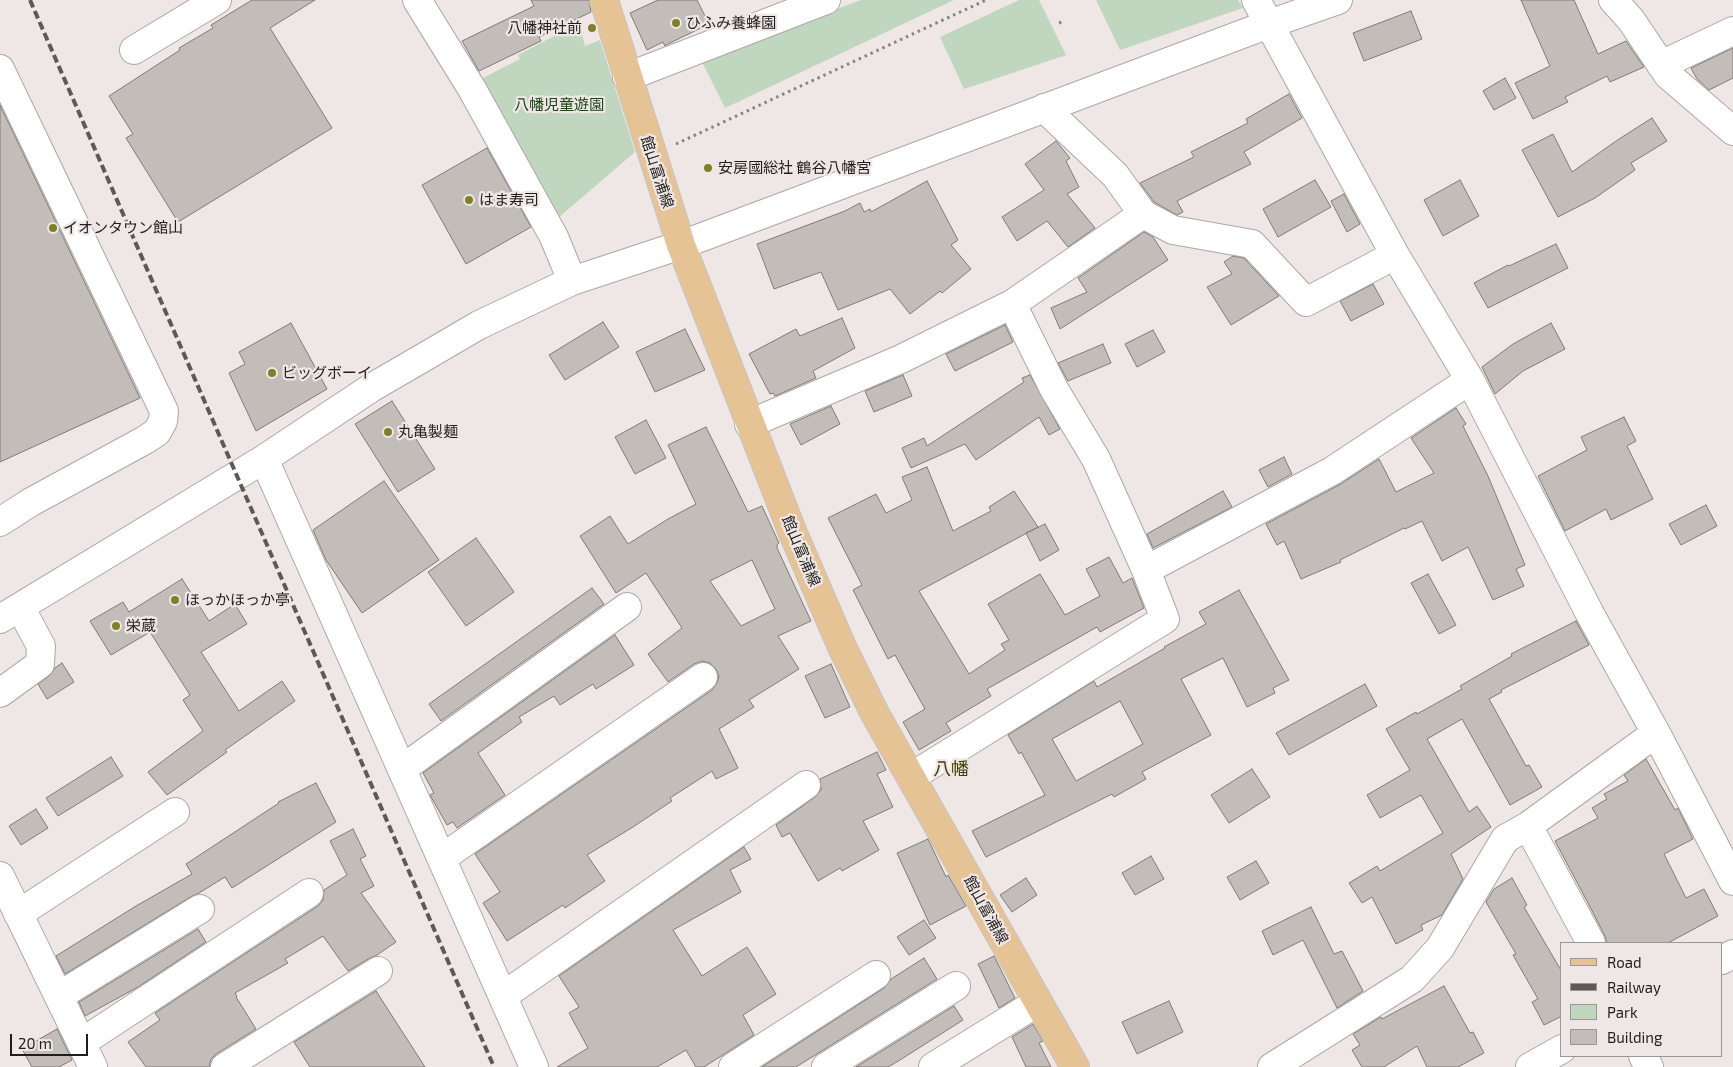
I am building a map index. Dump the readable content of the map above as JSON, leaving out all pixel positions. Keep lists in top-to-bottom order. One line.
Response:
{"streets":{"main road":["館山富浦線"]},"districts":["八幡"],"parks":["八幡児童遊園"],"places":["ひふみ養蜂園","八幡神社前","安房國総社 鶴谷八幡宮","はま寿司","イオンタウン館山","ビッグボーイ","丸亀製麺","ほっかほっか亭","栄蔵"],"legend":["Road","Railway","Park","Building"],"scale_bar":"20 m"}
